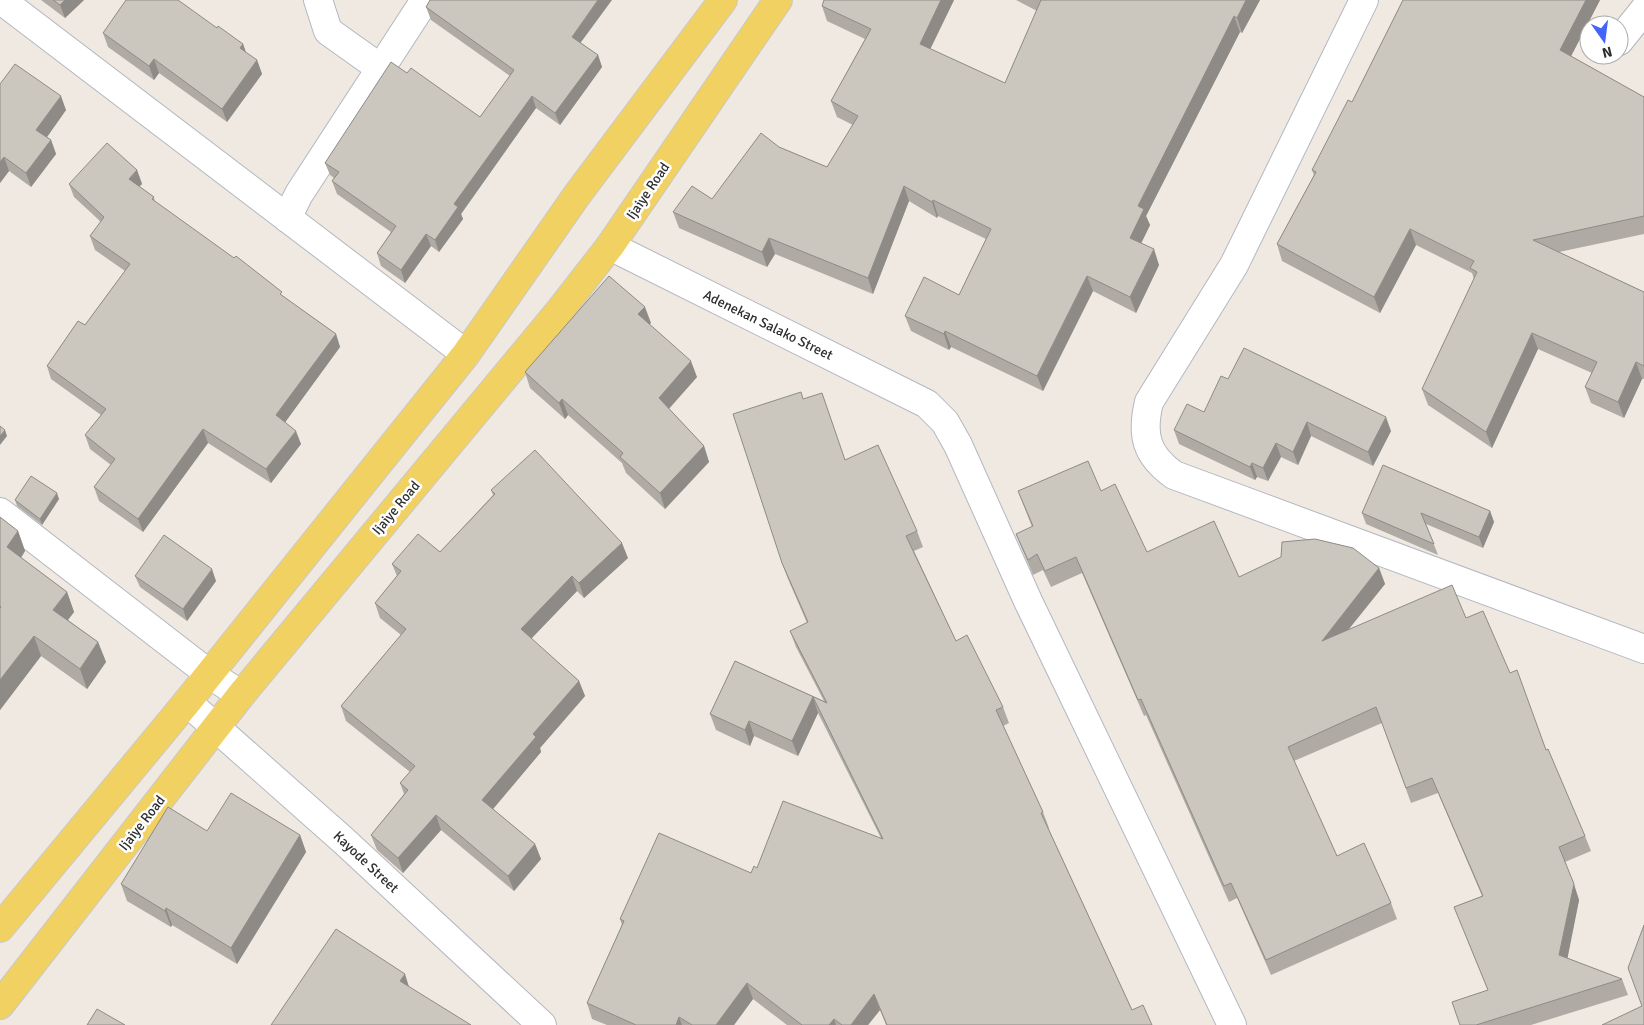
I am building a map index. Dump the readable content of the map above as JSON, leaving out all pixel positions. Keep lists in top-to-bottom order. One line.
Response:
{"streets":{"main road":["Ijaiye Road"],"street":["Adenekan Salako Street","Kayode Street"]},"crossings":[["Ijaiye Road","Adenekan Salako Street"],["Ijaiye Road","Kayode Street"]],"north":"bottom"}
